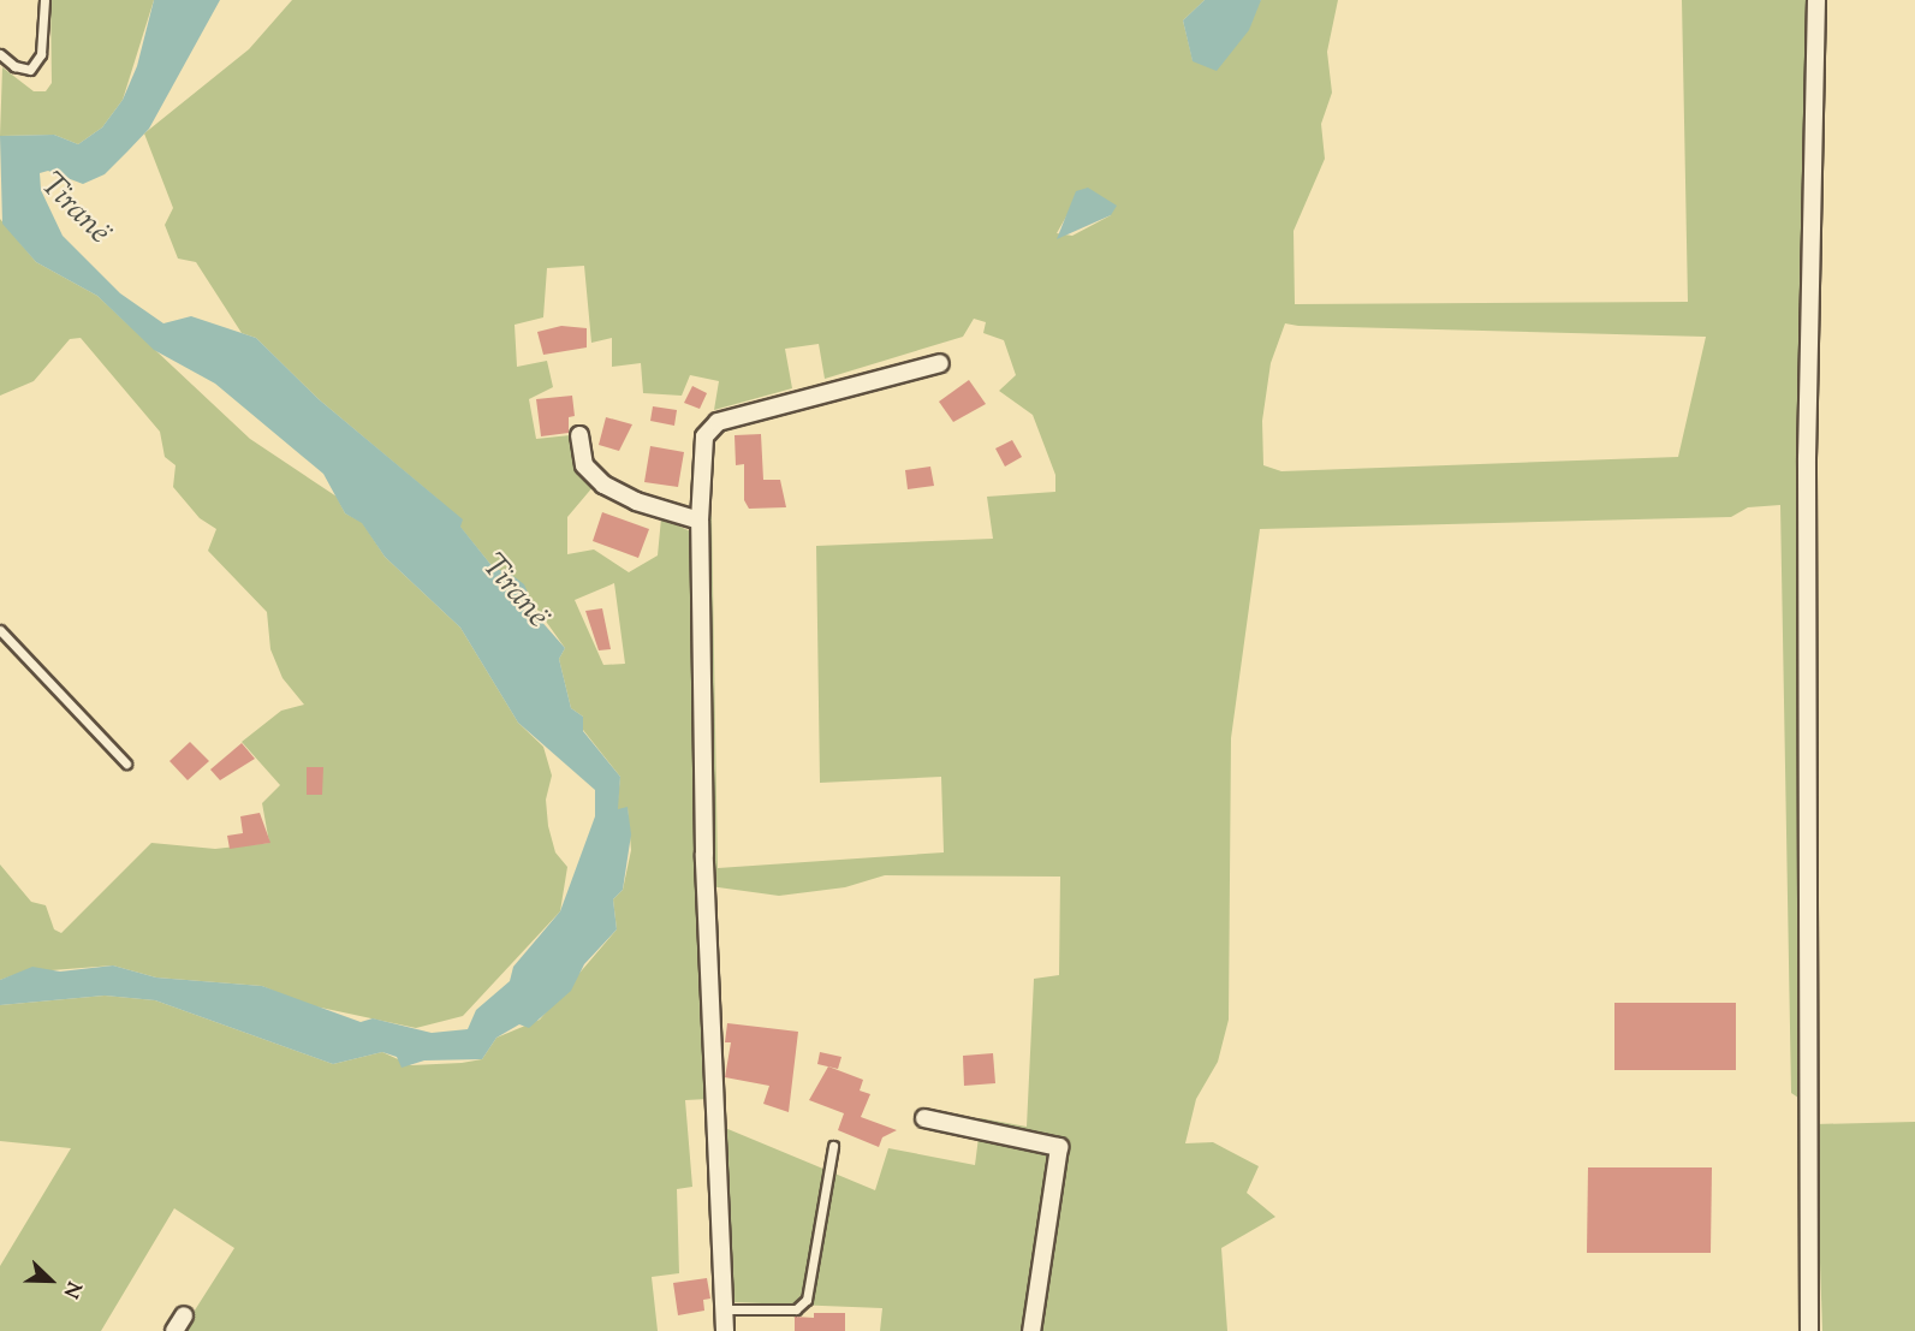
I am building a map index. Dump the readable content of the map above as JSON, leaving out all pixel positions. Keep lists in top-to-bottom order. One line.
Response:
{"water":["Tiranë"],"north":"bottom right"}
